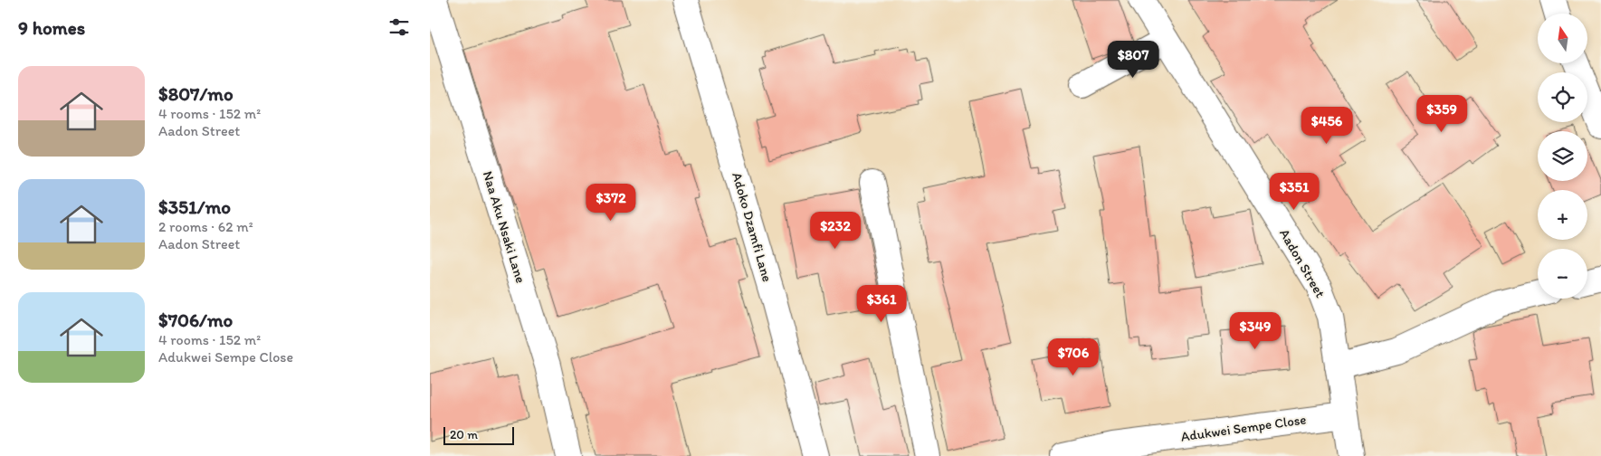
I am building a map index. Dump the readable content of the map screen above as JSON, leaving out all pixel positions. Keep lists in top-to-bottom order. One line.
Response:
{"streets":{"street":["Naa Aku Nsaki Lane","Adoko Dzamfi Lane","Aadon Street","Adukwei Sempe Close"]},"crossings":[["Aadon Street","Adukwei Sempe Close"]],"scale_bar":"20 m","north":"top","page":{"heading":"9 homes","map_buttons":["+","−"],"price":["$807","$359","$456","$351","$372","$232","$361","$349","$706"],"list":[{"name":"$807/mo","note":"4 rooms · 152 m² · Aadon Street"},{"name":"$351/mo","note":"2 rooms · 62 m² · Aadon Street"},{"name":"$706/mo","note":"4 rooms · 152 m² · Adukwei Sempe Close"}],"scale":"20 m"}}
